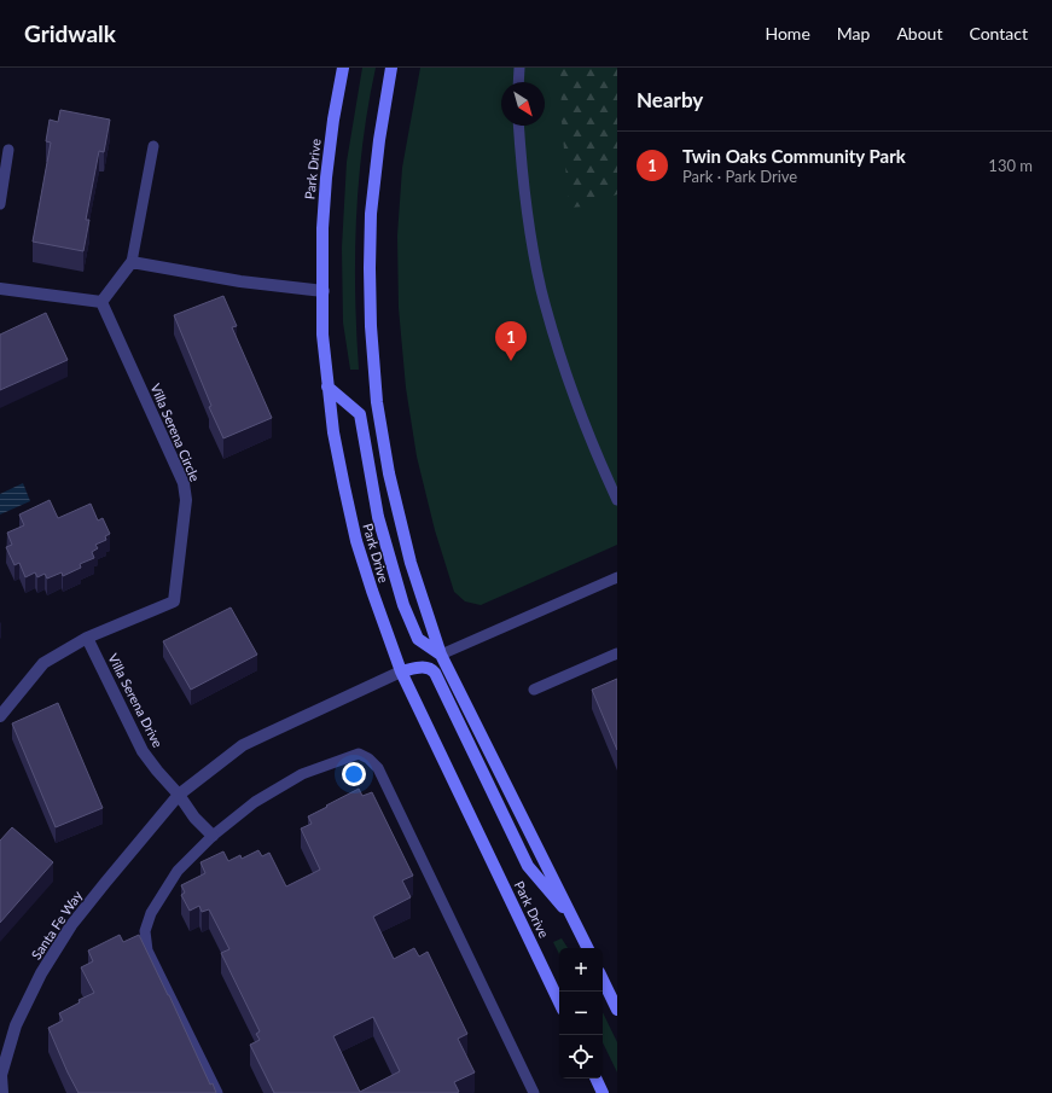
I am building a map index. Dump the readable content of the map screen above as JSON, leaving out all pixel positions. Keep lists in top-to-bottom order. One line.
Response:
{"streets":{"main road":["Park Drive"],"street":["Villa Serena Circle","Villa Serena Drive","Santa Fe Way"]},"crossings":[["Park Drive","Santa Fe Way"],["Villa Serena Circle","Villa Serena Drive"],["Villa Serena Drive","Santa Fe Way"]],"north":"bottom right","page":{"header":"Gridwalk","nav":["Home","Map","About","Contact"],"heading":"Nearby","list":[{"mark":"1","name":"Twin Oaks Community Park","note":"Park · Park Drive","value":"130 m"}],"pins":"1","map_buttons":["+","−"]}}
